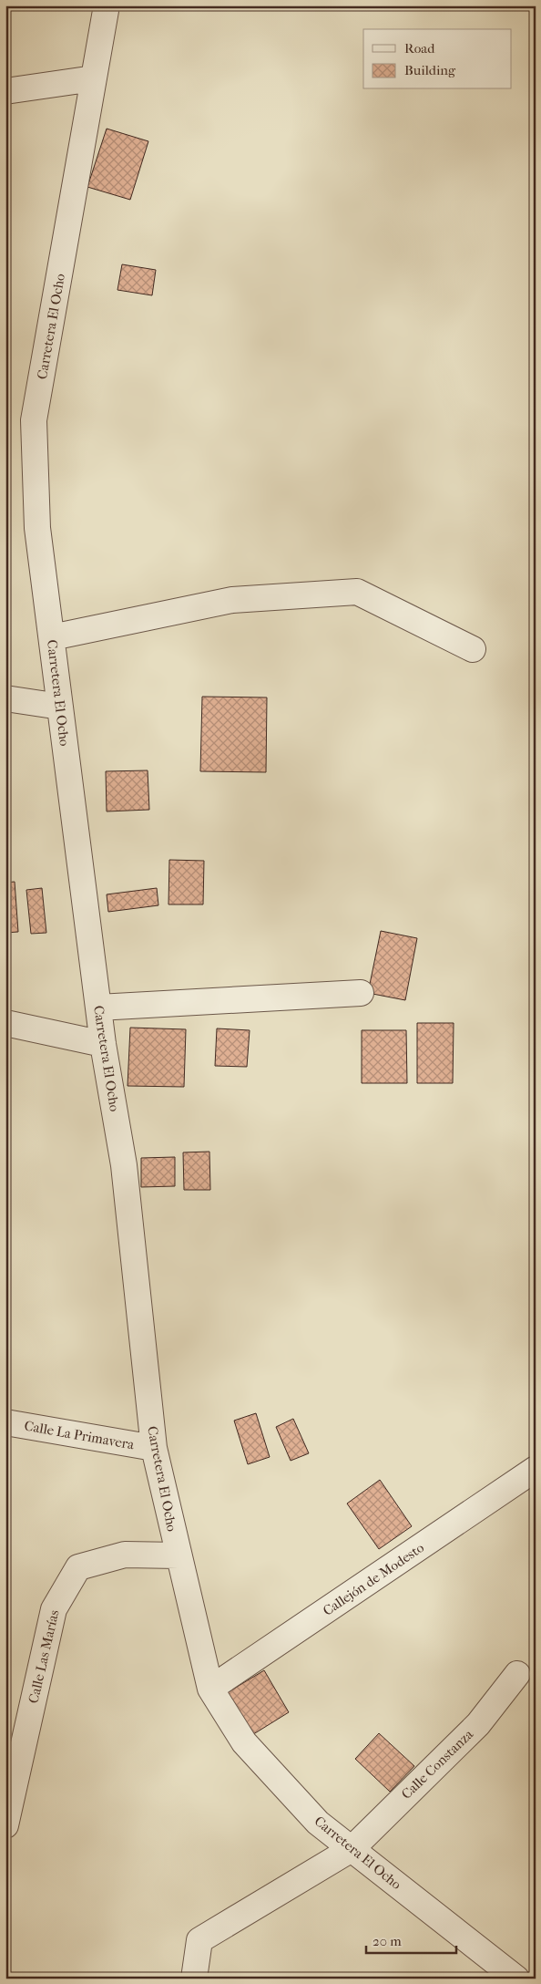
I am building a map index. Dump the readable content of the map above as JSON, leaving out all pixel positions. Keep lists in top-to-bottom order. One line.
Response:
{"streets":{"street":["Carretera El Ocho","Calle La Primavera","Callejón de Modesto","Calle Las Marías","Calle Constanza"]},"crossings":[["Carretera El Ocho","Calle La Primavera"],["Carretera El Ocho","Callejón de Modesto"],["Carretera El Ocho","Calle Las Marías"],["Carretera El Ocho","Calle Constanza"]],"legend":["Road","Building"],"scale_bar":"20 m"}
